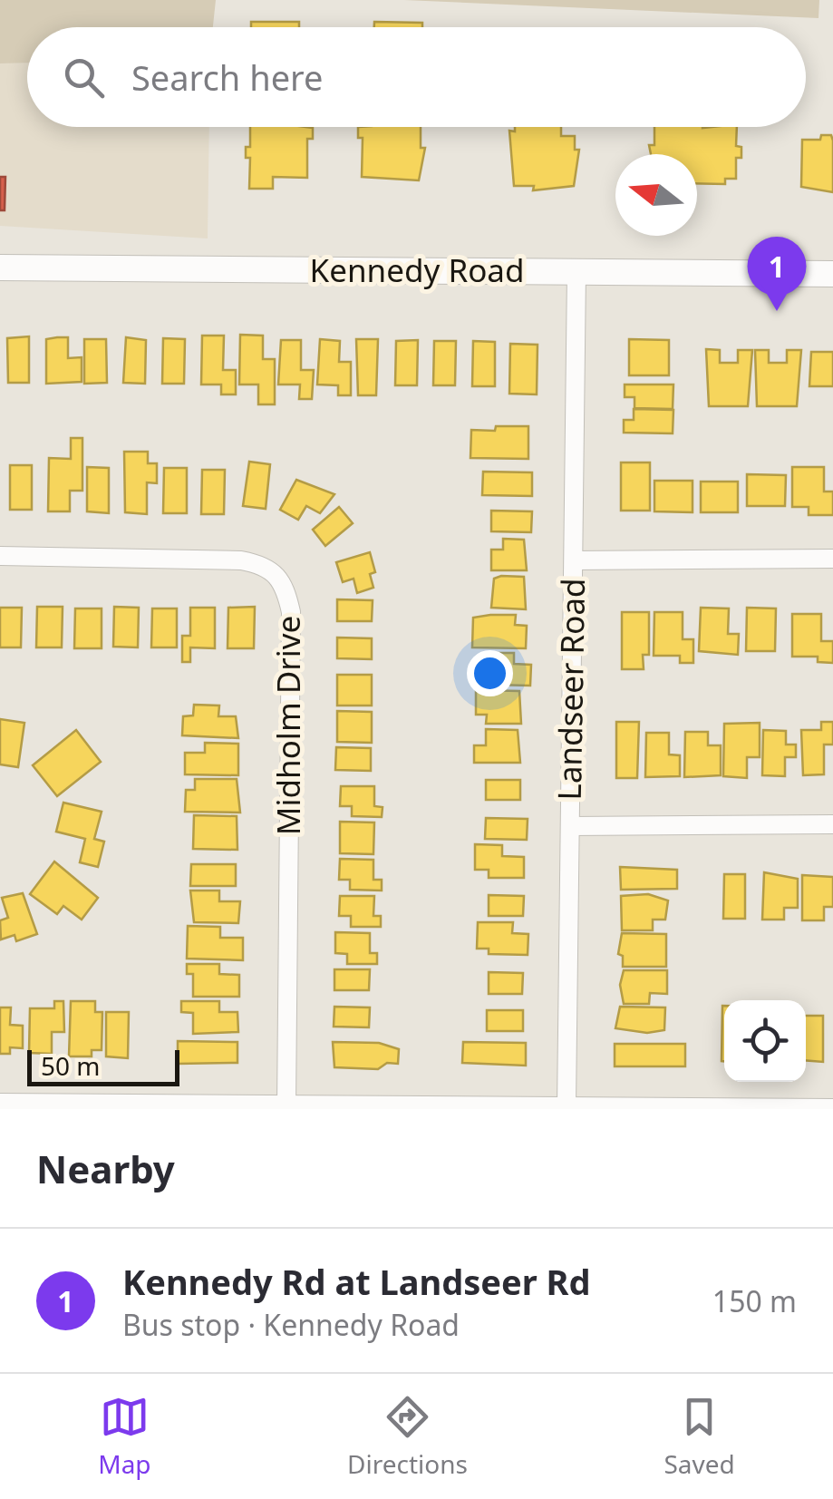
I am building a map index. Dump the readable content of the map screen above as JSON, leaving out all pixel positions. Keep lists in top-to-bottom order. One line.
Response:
{"streets":{"main road":["Kennedy Road"],"street":["Landseer Road","Midholm Drive"]},"crossings":[["Kennedy Road","Landseer Road"]],"scale_bar":"50 m","north":"left","page":{"search":"Search here","pins":"1","scale":"50 m","heading":"Nearby","list":[{"mark":"1","name":"Kennedy Rd at Landseer Rd","note":"Bus stop · Kennedy Road","value":"150 m"}],"nav":["Map","Directions","Saved"]}}
